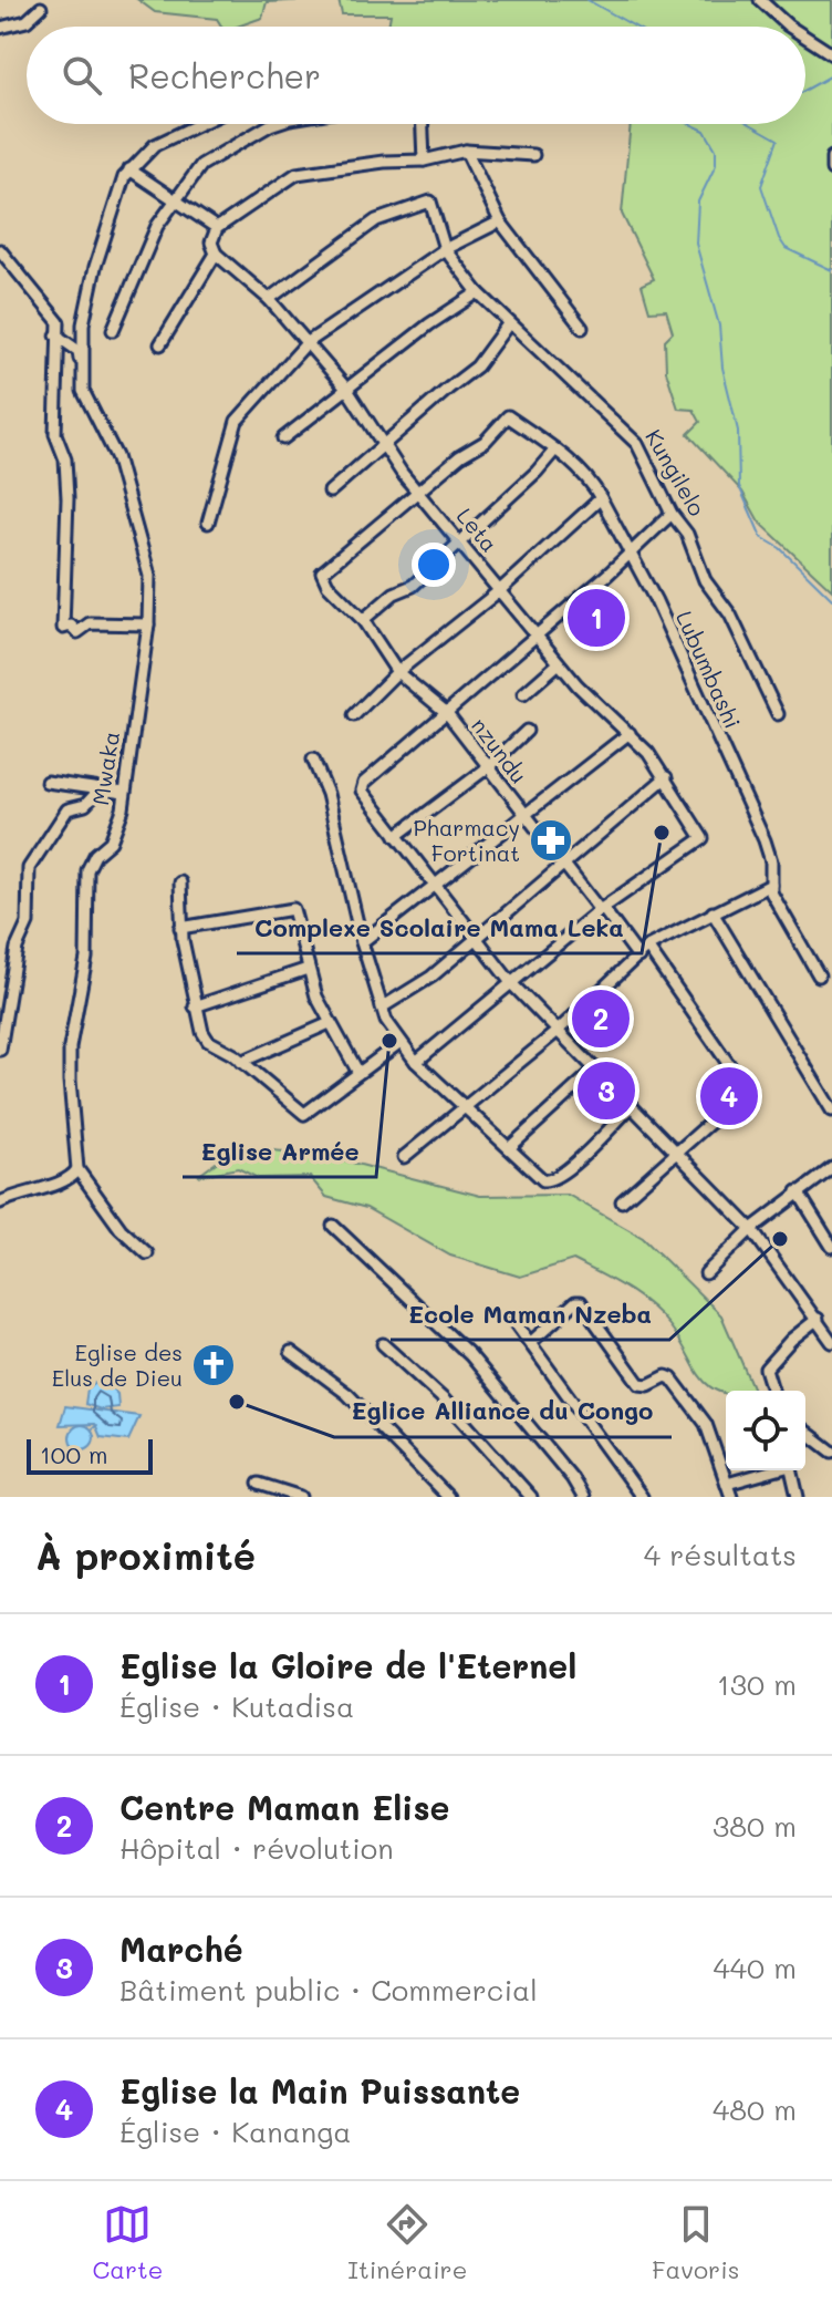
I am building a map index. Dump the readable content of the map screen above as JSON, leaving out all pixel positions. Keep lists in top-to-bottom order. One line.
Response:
{"streets":{"street":["Kungilelo","Leta","Lubumbashi","nzundu","Mwaka"]},"crossings":[["Kungilelo","Leta"],["Leta","Lubumbashi"],["Leta","nzundu"],["Lubumbashi","nzundu"]],"places":{"other":["Complexe Scolaire Mama Leka","Eglise Armée","Ecole Maman Nzeba","Eglice Alliance du Congo"],"pharmacy":["Pharmacy Fortinat"],"church":["Eglise des Elus de Dieu"]},"scale_bar":"100 m","page":{"search":"Rechercher","pins":["1","2","3","4"],"scale":"100 m","heading":["À proximité","4 résultats"],"list":[{"mark":"1","name":"Eglise la Gloire de l'Eternel","note":"Église · Kutadisa","value":"130 m"},{"mark":"2","name":"Centre Maman Elise","note":"Hôpital · révolution","value":"380 m"},{"mark":"3","name":"Marché","note":"Bâtiment public · Commercial","value":"440 m"},{"mark":"4","name":"Eglise la Main Puissante","note":"Église · Kananga","value":"480 m"}],"nav":["Carte","Itinéraire","Favoris"]}}
